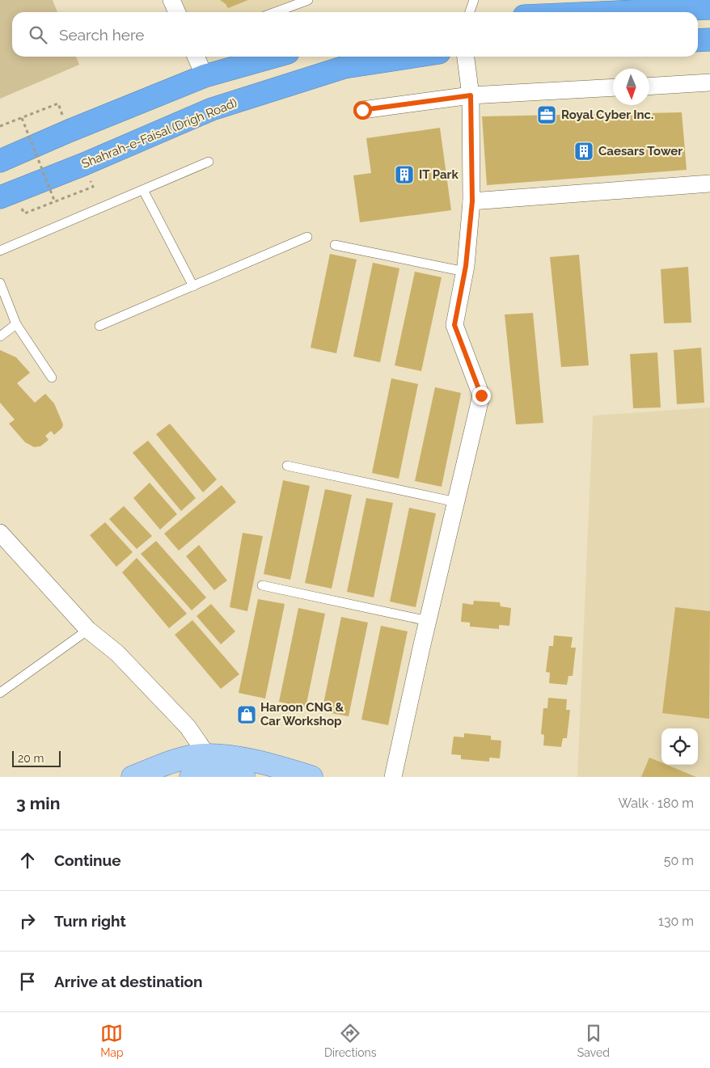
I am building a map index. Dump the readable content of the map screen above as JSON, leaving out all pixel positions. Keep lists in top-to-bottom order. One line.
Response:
{"streets":{"highway":["Shahrah-e-Faisal (Drigh Road)"]},"places":{"office":["Royal Cyber Inc."],"building":["Caesars Tower","IT Park"],"shop":["Haroon CNG & Car Workshop"]},"scale_bar":"20 m","north":"bottom","page":{"search":"Search here","scale":"20 m","heading":["3 min","Walk · 180 m"],"list":[["Continue","50 m"],["Turn right","130 m"],"Arrive at destination"],"nav":["Map","Directions","Saved"]}}
